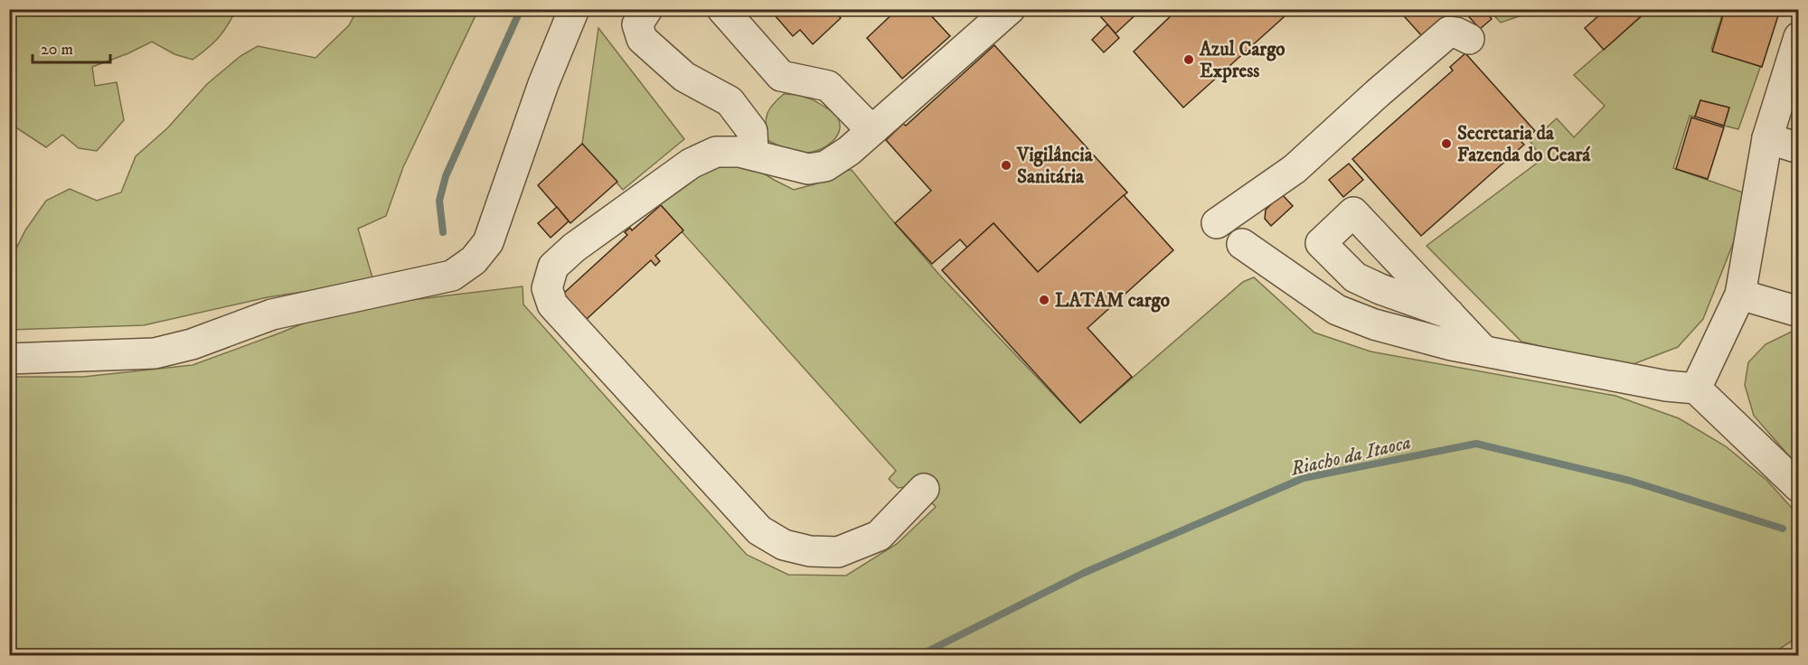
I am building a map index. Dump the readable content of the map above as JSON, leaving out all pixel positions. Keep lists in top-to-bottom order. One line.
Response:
{"water":["Riacho da Itaoca"],"places":["Azul Cargo Express","Secretaria da Fazenda do Ceará","Vigilância Sanitária","LATAM cargo"],"scale_bar":"20 m"}
